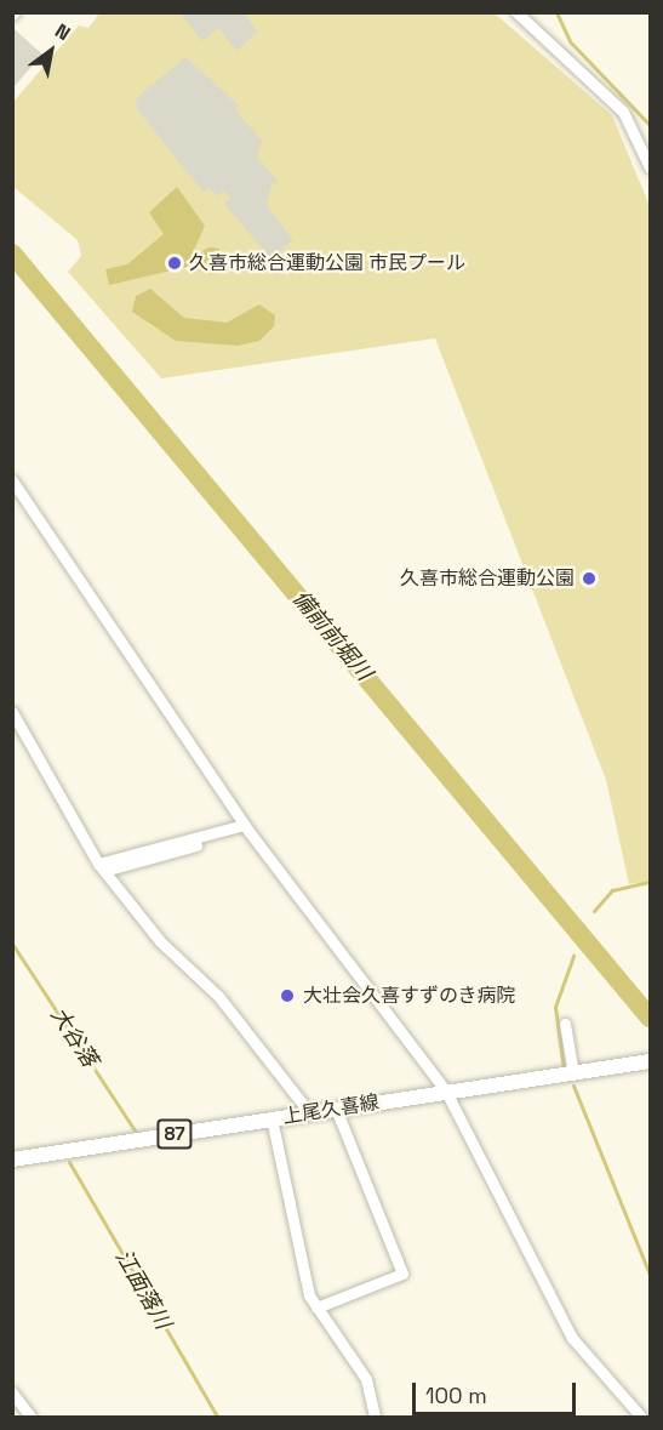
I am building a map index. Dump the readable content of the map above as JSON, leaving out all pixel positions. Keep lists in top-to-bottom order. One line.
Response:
{"streets":{"main road":["上尾久喜線","87"]},"water":["備前前堀川","大谷落","江面落川"],"places":["久喜市総合運動公園 市民プール","久喜市総合運動公園","大壮会久喜すずのき病院"],"scale_bar":"100 m","north":"top right"}
